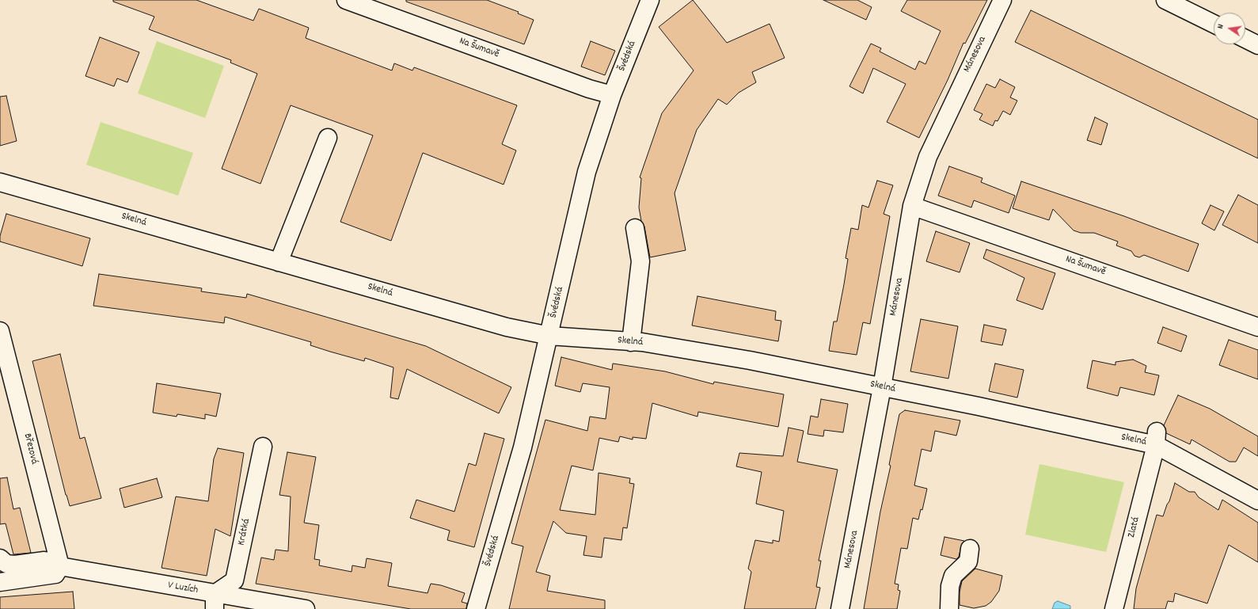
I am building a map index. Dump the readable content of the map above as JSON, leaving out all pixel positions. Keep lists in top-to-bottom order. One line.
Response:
{"streets":{"street":["Na Šumavě","Mánesova","Švédská","Skelná","Březová","Zlatá","Krátká","V Luzích"]},"crossings":[["Na Šumavě","Mánesova"],["Na Šumavě","Švédská"],["Mánesova","Skelná"],["Švédská","Skelná"],["Skelná","Zlatá"],["Březová","V Luzích"],["Krátká","V Luzích"]],"north":"left"}
